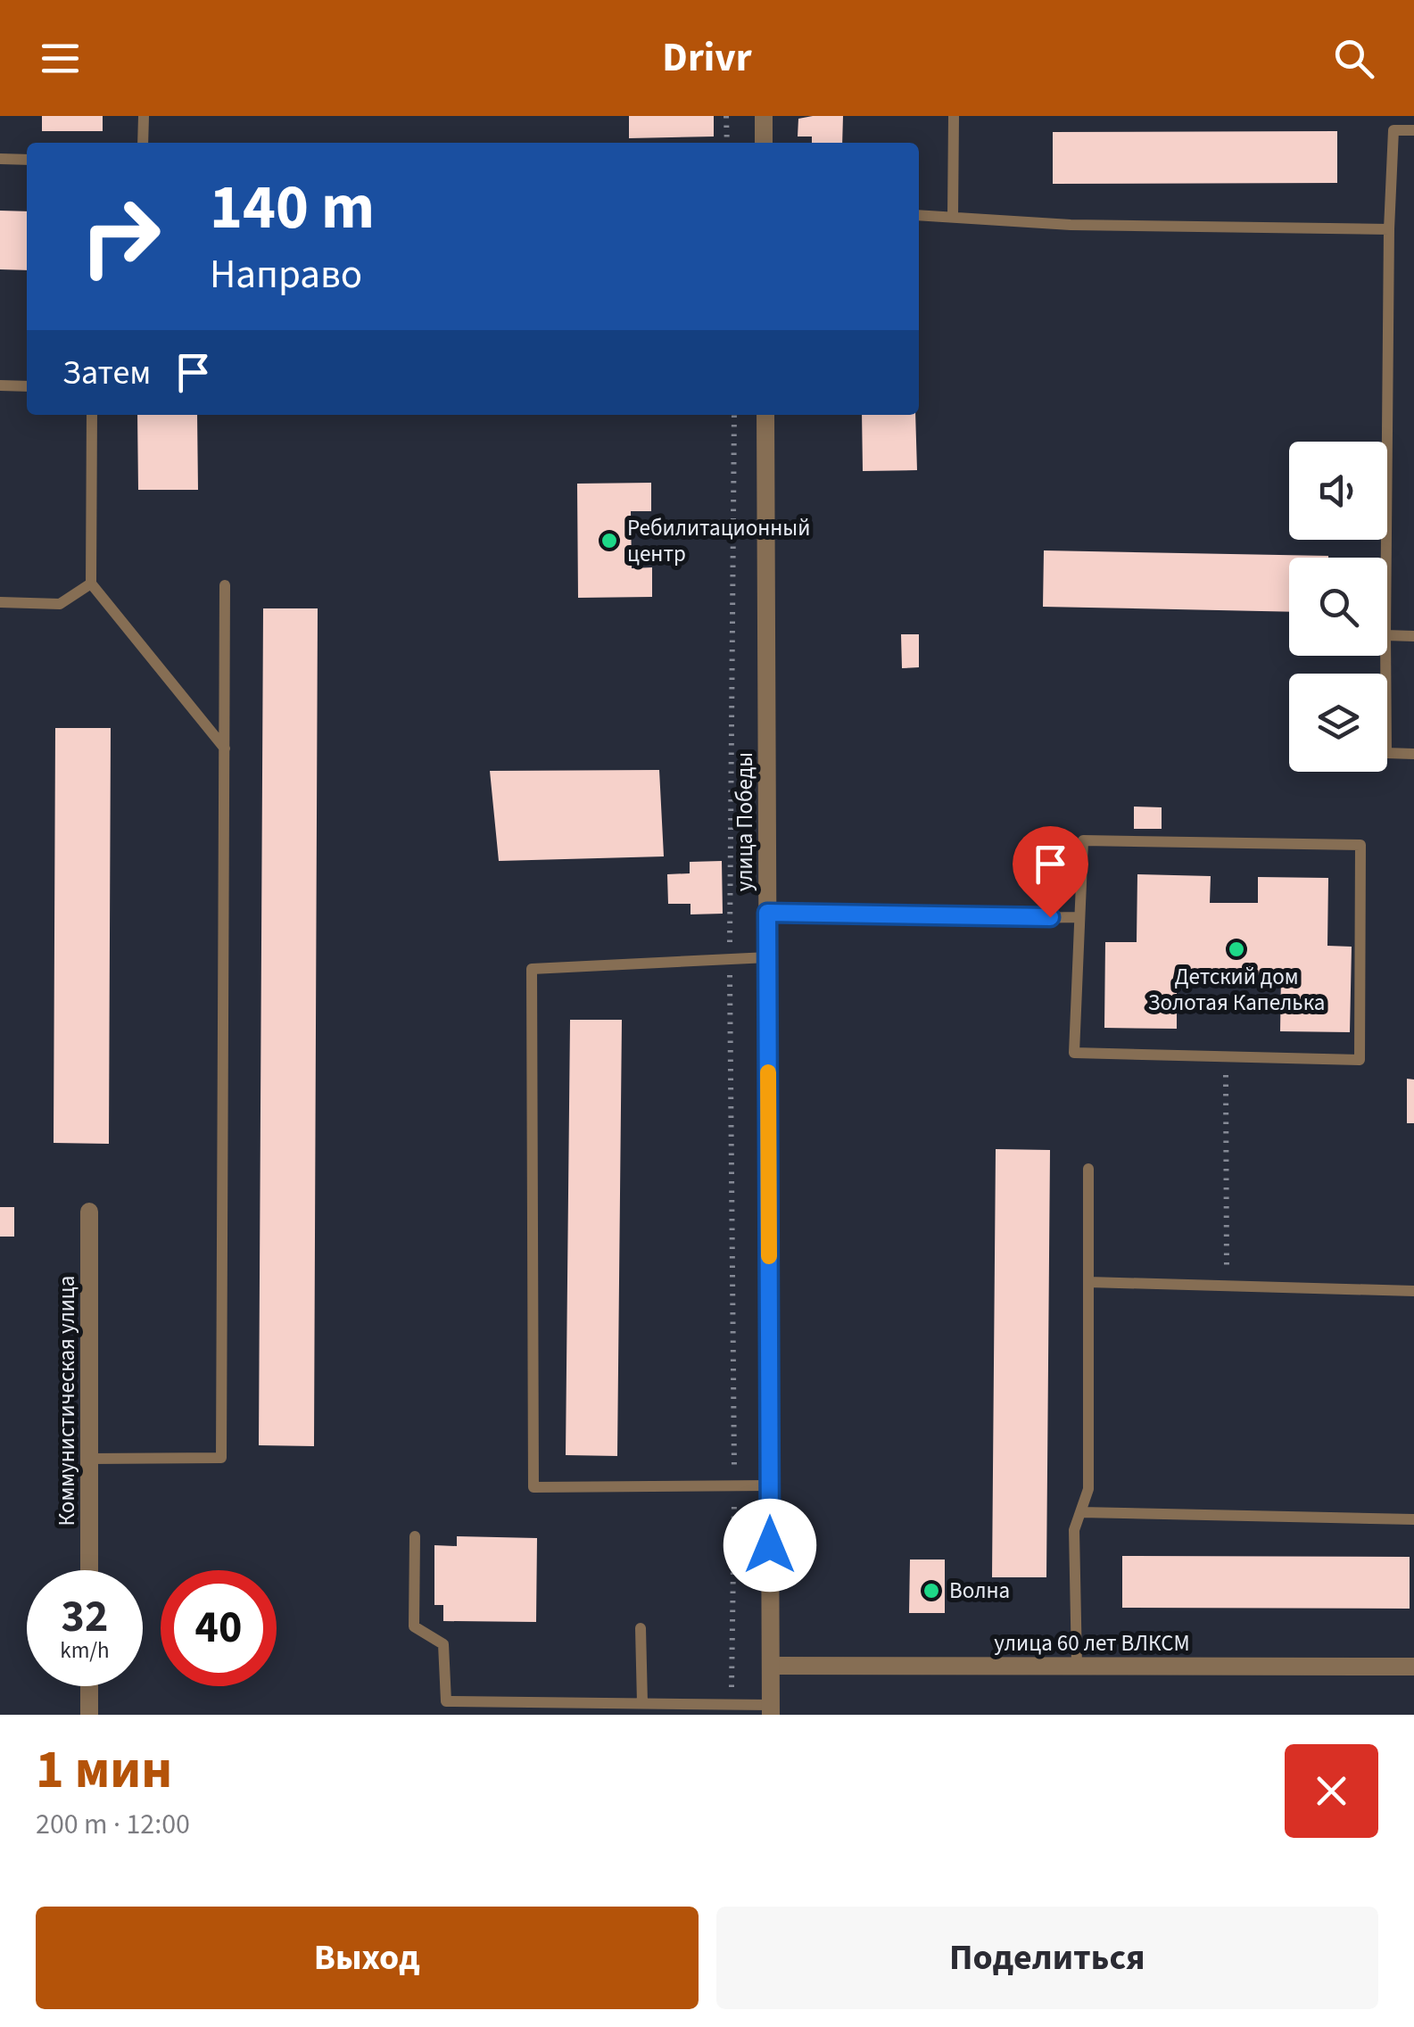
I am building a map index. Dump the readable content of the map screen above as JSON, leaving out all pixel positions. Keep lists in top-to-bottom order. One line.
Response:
{"streets":{"street":["улица Победы","Коммунистическая улица","улица 60 лет ВЛКСМ"]},"crossings":[["улица Победы","улица 60 лет ВЛКСМ"]],"places":["Ребилитационный центр","Детский дом Золотая Капелька","Волна"],"page":{"header":"Drivr","turn":["140 m","Направо"],"then":"Затем","speed":"32 km/h","limit":"40","heading":["1 мин","200 m · 12:00"],"buttons":["Выход","Поделиться"]}}
